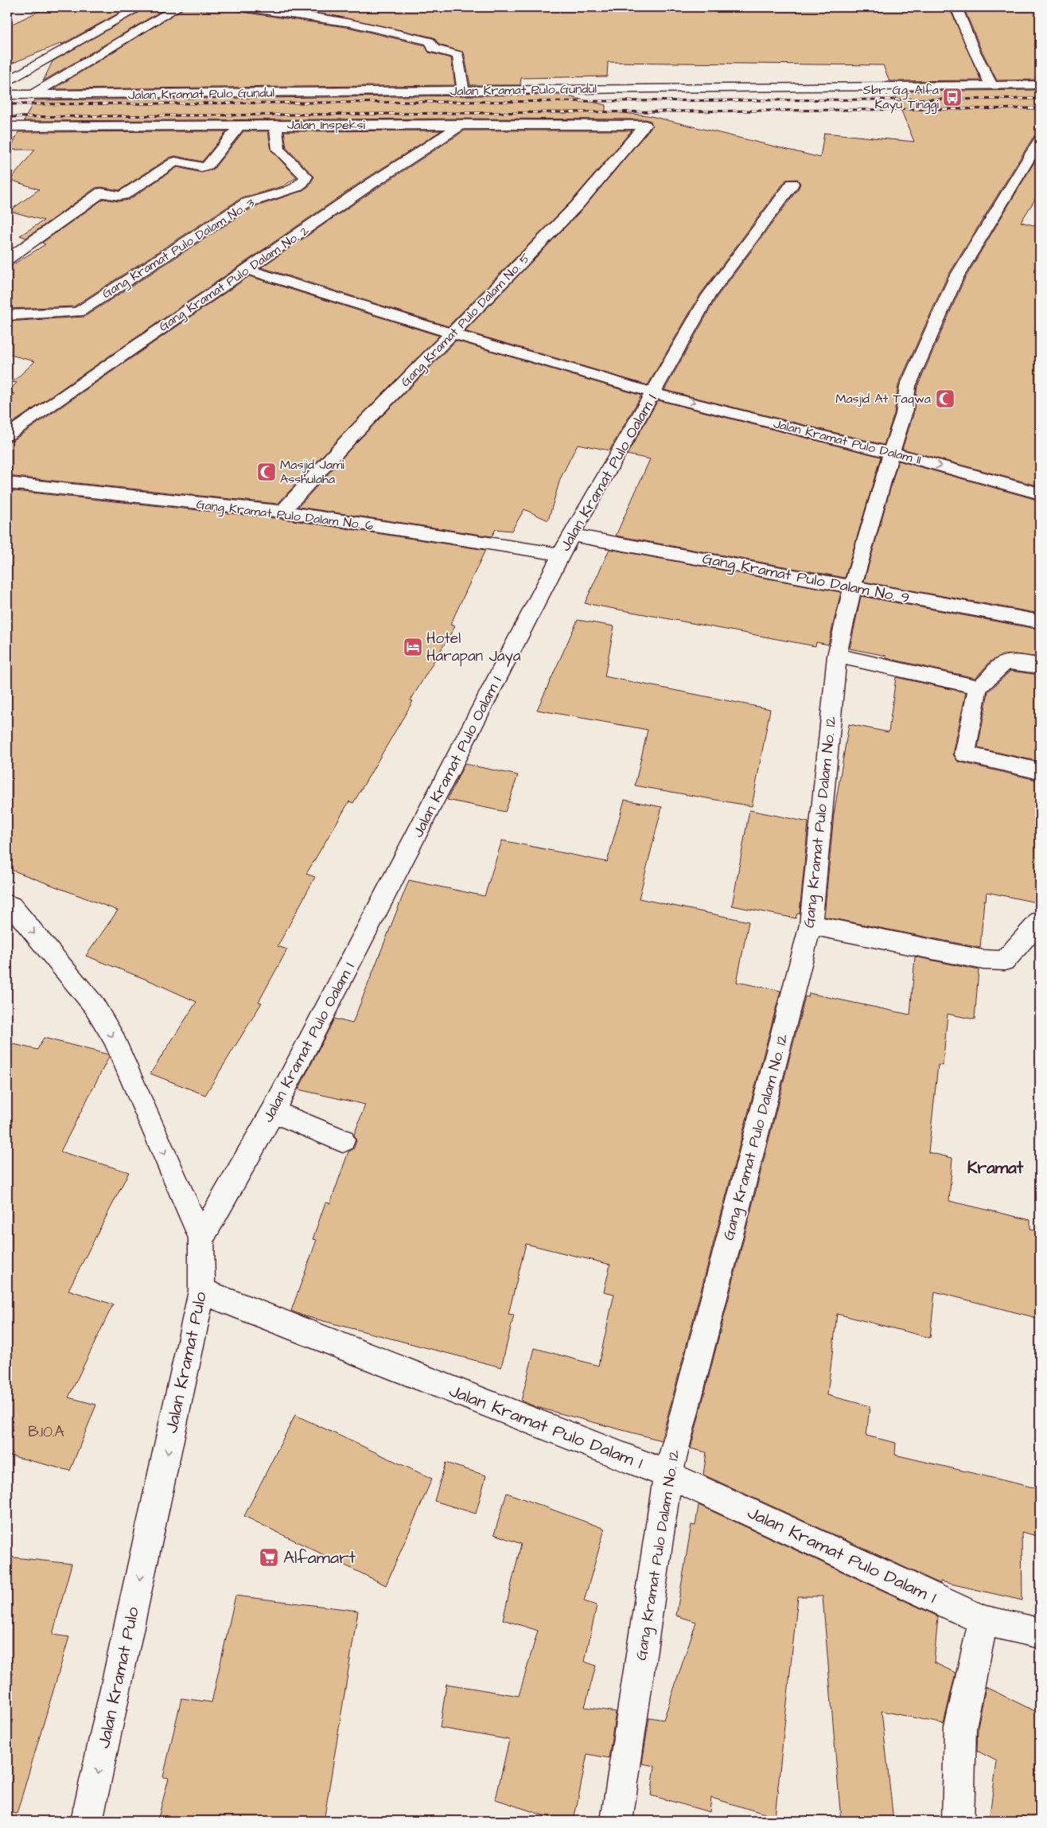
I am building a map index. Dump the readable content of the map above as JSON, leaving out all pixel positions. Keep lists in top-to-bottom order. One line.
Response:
{"streets":{"street":["Jalan Kramat Pulo Gundul","Jalan Inspeksi","Gang Kramat Pulo Dalam No. 3","Gang Kramat Pulo Dalam No. 2","Gang Kramat Pulo Dalam No. 5","Jalan Kramat Pulo Dalam II","Jalan Kramat Pulo Oalam I","Gang Kramat Pulo Dalam No. 6","Gang Kramat Pulo Dalam No. 9","Gang Kramat Pulo Dalam No. 12","Jalan Kramat Pulo","Jalan Kramat Pulo Dalam 1"]},"crossings":[["Jalan Inspeksi","Gang Kramat Pulo Dalam No. 3"],["Jalan Inspeksi","Gang Kramat Pulo Dalam No. 2"],["Jalan Inspeksi","Gang Kramat Pulo Dalam No. 5"],["Gang Kramat Pulo Dalam No. 2","Jalan Kramat Pulo Dalam II"],["Gang Kramat Pulo Dalam No. 5","Jalan Kramat Pulo Dalam II"],["Gang Kramat Pulo Dalam No. 5","Gang Kramat Pulo Dalam No. 6"],["Jalan Kramat Pulo Dalam II","Jalan Kramat Pulo Oalam I"],["Jalan Kramat Pulo Dalam II","Gang Kramat Pulo Dalam No. 12"],["Jalan Kramat Pulo Oalam I","Gang Kramat Pulo Dalam No. 6"],["Jalan Kramat Pulo Oalam I","Gang Kramat Pulo Dalam No. 9"],["Jalan Kramat Pulo Oalam I","Jalan Kramat Pulo"],["Gang Kramat Pulo Dalam No. 9","Gang Kramat Pulo Dalam No. 12"],["Gang Kramat Pulo Dalam No. 12","Jalan Kramat Pulo Dalam 1"],["Jalan Kramat Pulo","Jalan Kramat Pulo Dalam 1"]],"one_way":["Jalan Kramat Pulo Dalam II","Jalan Kramat Pulo"],"districts":["Kramat"],"places":{"bus stop":["Sbr. Gg. Alfa Kayu Tinggi"],"mosque":["Masjid At Taqwa","Masjid Jami Asshulaha"],"hotel":["Hotel Harapan Jaya"],"supermarket":["Alfamart"]},"house_numbers":["B.10.A"]}
